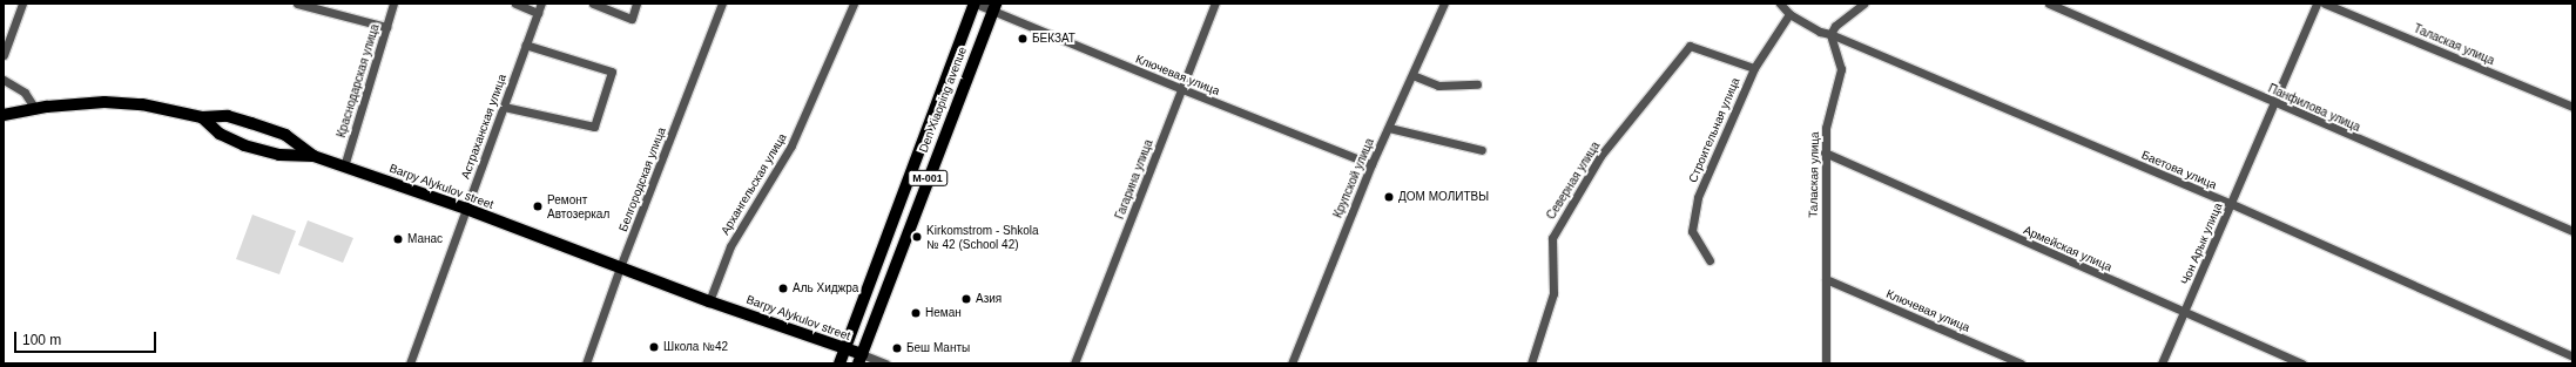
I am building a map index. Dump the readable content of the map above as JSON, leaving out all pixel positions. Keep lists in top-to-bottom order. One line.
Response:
{"streets":{"main road":["Den Xiaoping avenue","M-001","Barpy Alykulov street"],"street":["Талаская улица","Ключевая улица","Краснодарская улица","Панфилова улица","Астраханская улица","Строительная улица","Баетова улица","Крупской улица","Белгородская улица","Гагарина улица","Северная улица","Архангельская улица","Чон Арык улица","Армейская улица"]},"crossings":[["Талаская улица","Ключевая улица"],["Талаская улица","Баетова улица"],["Талаская улица","Армейская улица"],["Ключевая улица","Den Xiaoping avenue"],["Ключевая улица","Крупской улица"],["Ключевая улица","Гагарина улица"],["Краснодарская улица","Barpy Alykulov street"],["Den Xiaoping avenue","Barpy Alykulov street"],["Панфилова улица","Чон Арык улица"],["Астраханская улица","Barpy Alykulov street"],["Строительная улица","Баетова улица"],["Строительная улица","Северная улица"],["Баетова улица","Чон Арык улица"],["Белгородская улица","Barpy Alykulov street"],["Архангельская улица","Barpy Alykulov street"],["Чон Арык улица","Армейская улица"]],"places":["БЕКЗАТ","ДОМ МОЛИТВЫ","Ремонт Автозеркал","Kirkomstrom - Shkola № 42 (School 42)","Манас","Аль Хиджра","Азия","Неман","Школа №42","Беш Манты"],"scale_bar":"100 m"}
